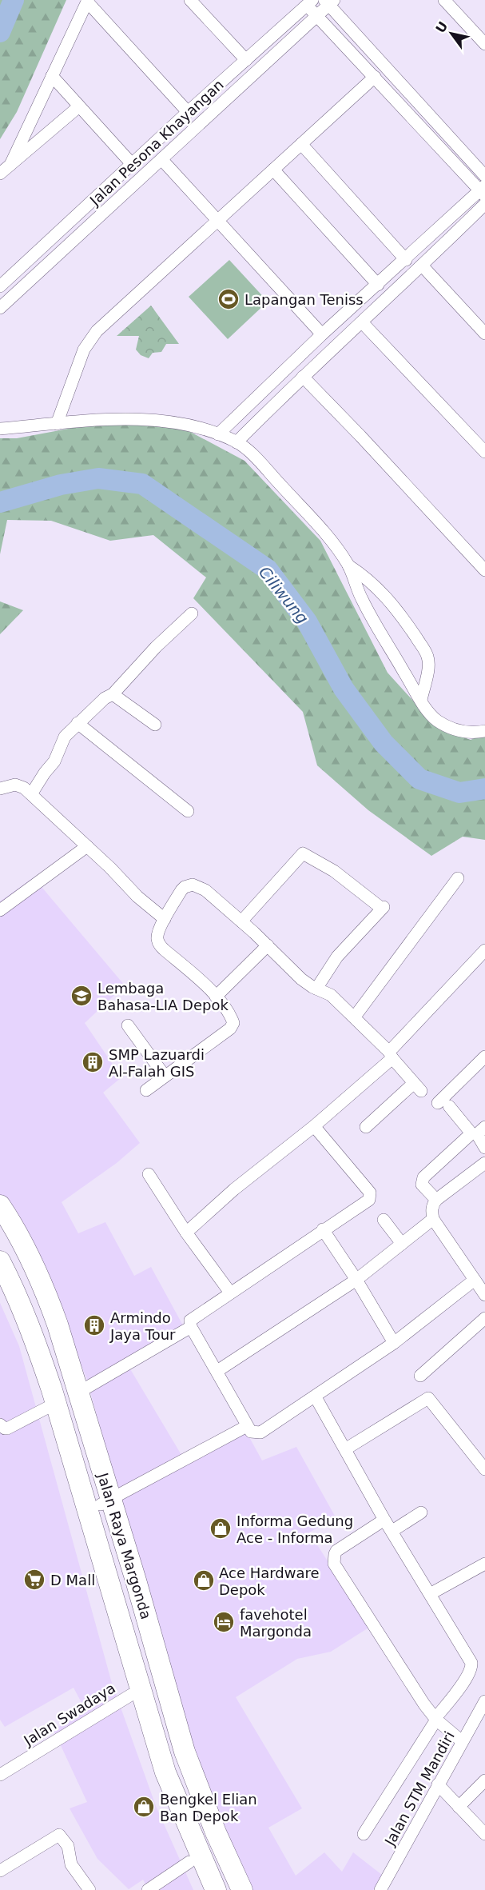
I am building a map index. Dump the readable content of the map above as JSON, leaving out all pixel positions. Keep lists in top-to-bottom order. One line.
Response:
{"streets":{"highway":["Jalan Raya Margonda"],"street":["Jalan Pesona Khayangan","Jalan Swadaya","Jalan STM Mandiri"]},"crossings":[["Jalan Raya Margonda","Jalan Swadaya"]],"water":["Ciliwung"],"places":{"sports":["Lapangan Teniss"],"school or university":["Lembaga Bahasa-LIA Depok"],"building":["SMP Lazuardi Al-Falah GIS","Armindo Jaya Tour"],"shop":["Informa Gedung Ace - Informa","Ace Hardware Depok","Bengkel Elian Ban Depok"],"supermarket":["D Mall"],"hotel":["favehotel Margonda"]},"north":"top left"}
